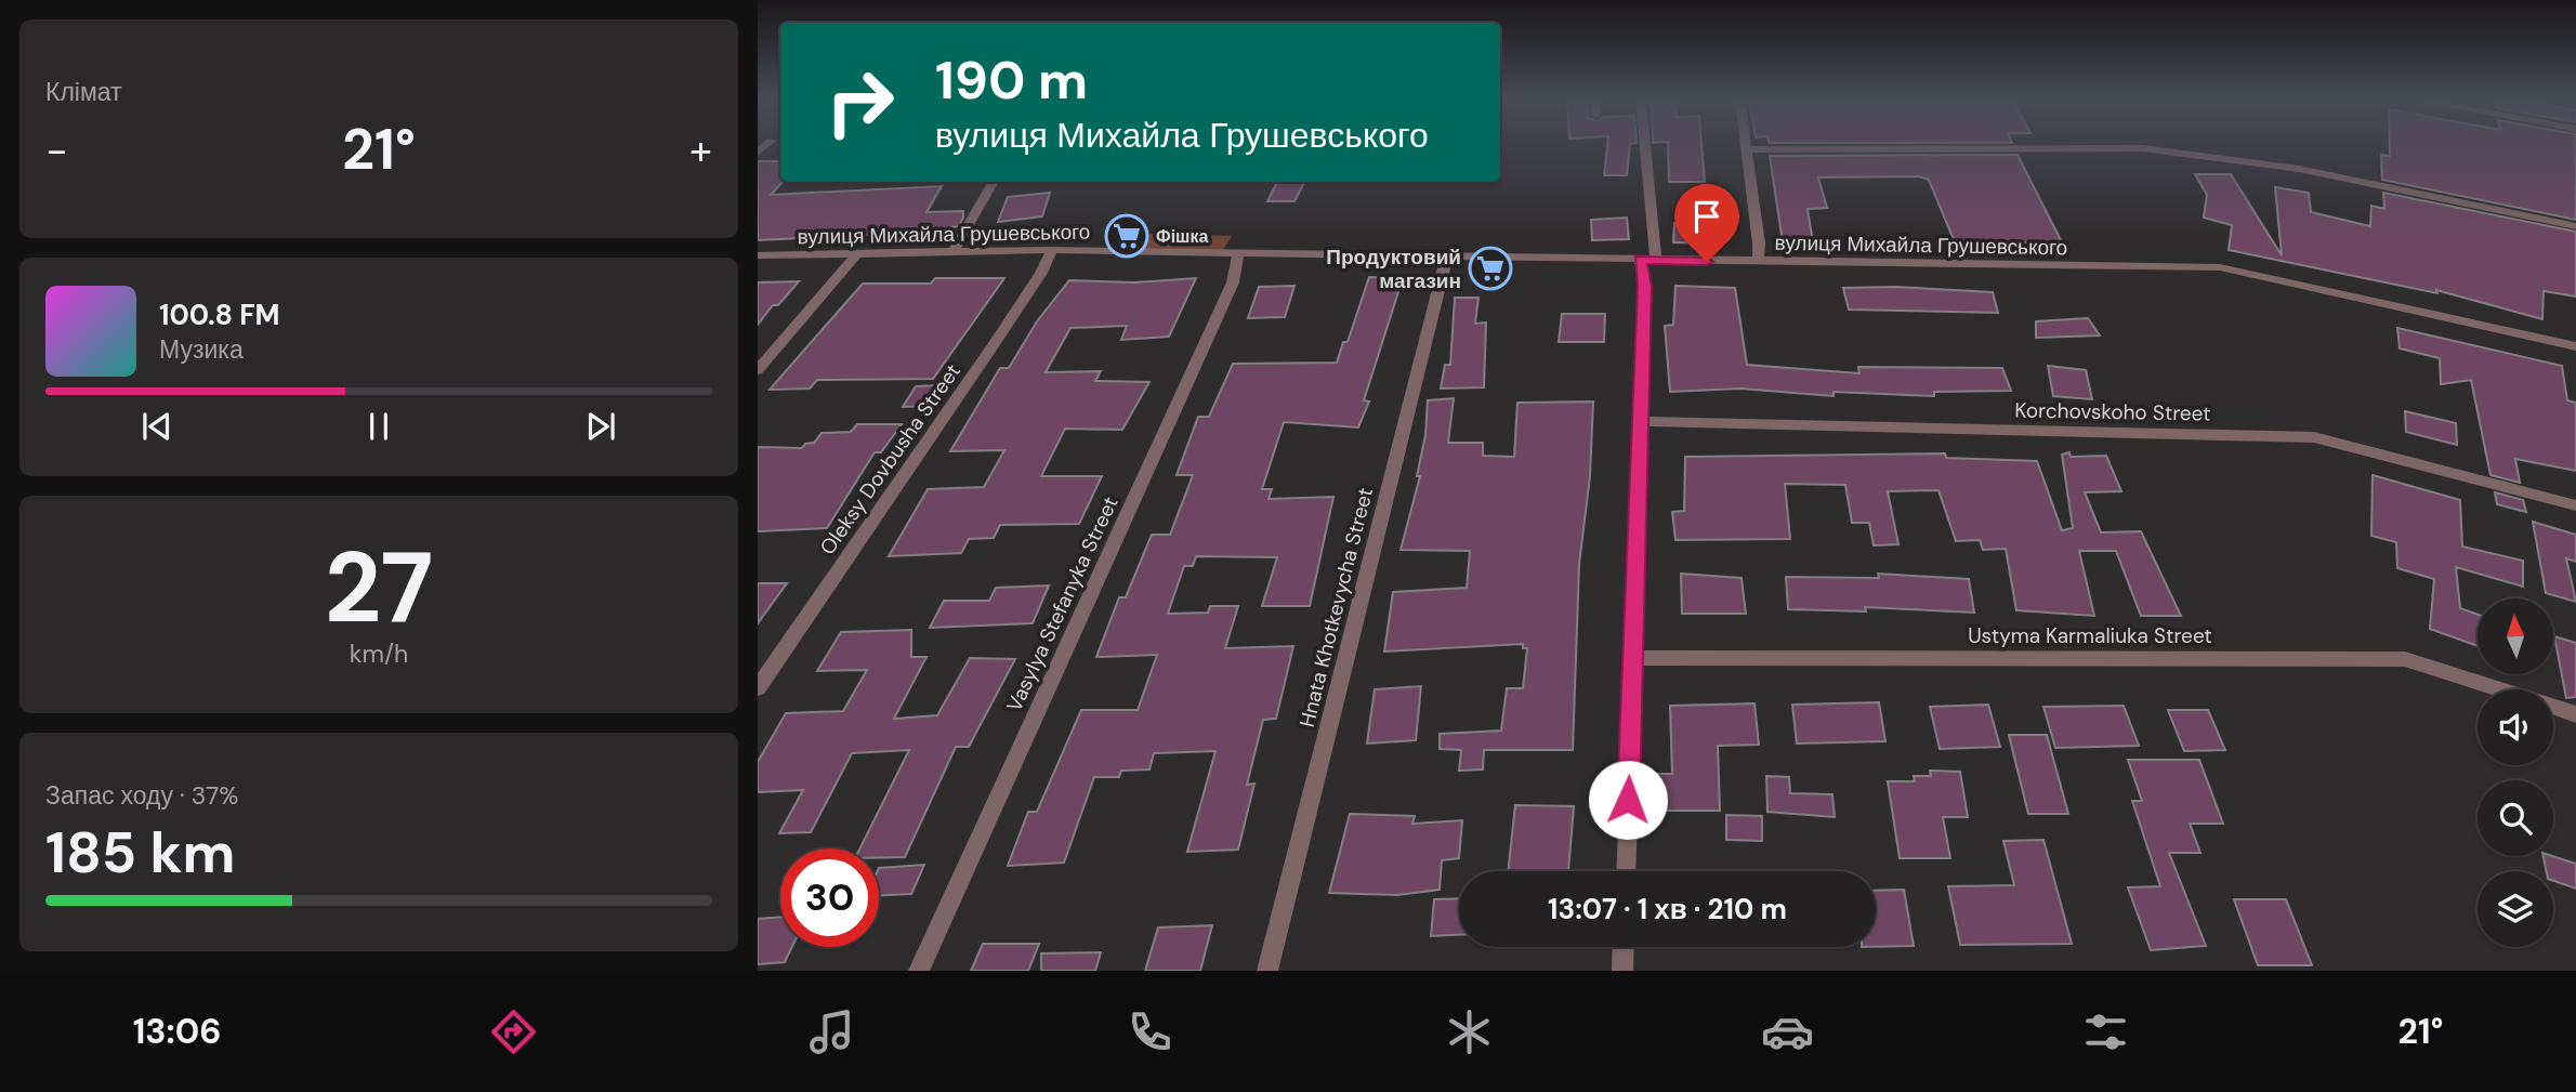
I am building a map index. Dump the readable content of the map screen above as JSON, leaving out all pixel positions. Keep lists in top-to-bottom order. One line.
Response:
{"streets":{"street":["вулиця Михайла Грушевського","Korchovskoho Street","Oleksy Dovbusha Street","Vasylya Stefanyka Street","Hnata Khotkevycha Street","Ustyma Karmaliuka Street"]},"crossings":[["вулиця Михайла Грушевського","Oleksy Dovbusha Street"],["вулиця Михайла Грушевського","Vasylya Stefanyka Street"],["вулиця Михайла Грушевського","Hnata Khotkevycha Street"]],"places":{"supermarket":["Фішка","Продуктовий магазин"]},"north":"top","page":{"tile":["Клімат",["27","km/h"],["Запас ходу · 37%","185 km"]],"turn":["190 m","вулиця Михайла Грушевського"],"heat":["−","21°","+"],"song":["100.8 FM","Музика"],"limit":"30","trip":"13:07 · 1 хв · 210 m","tabs":["13:06","21°"]}}
